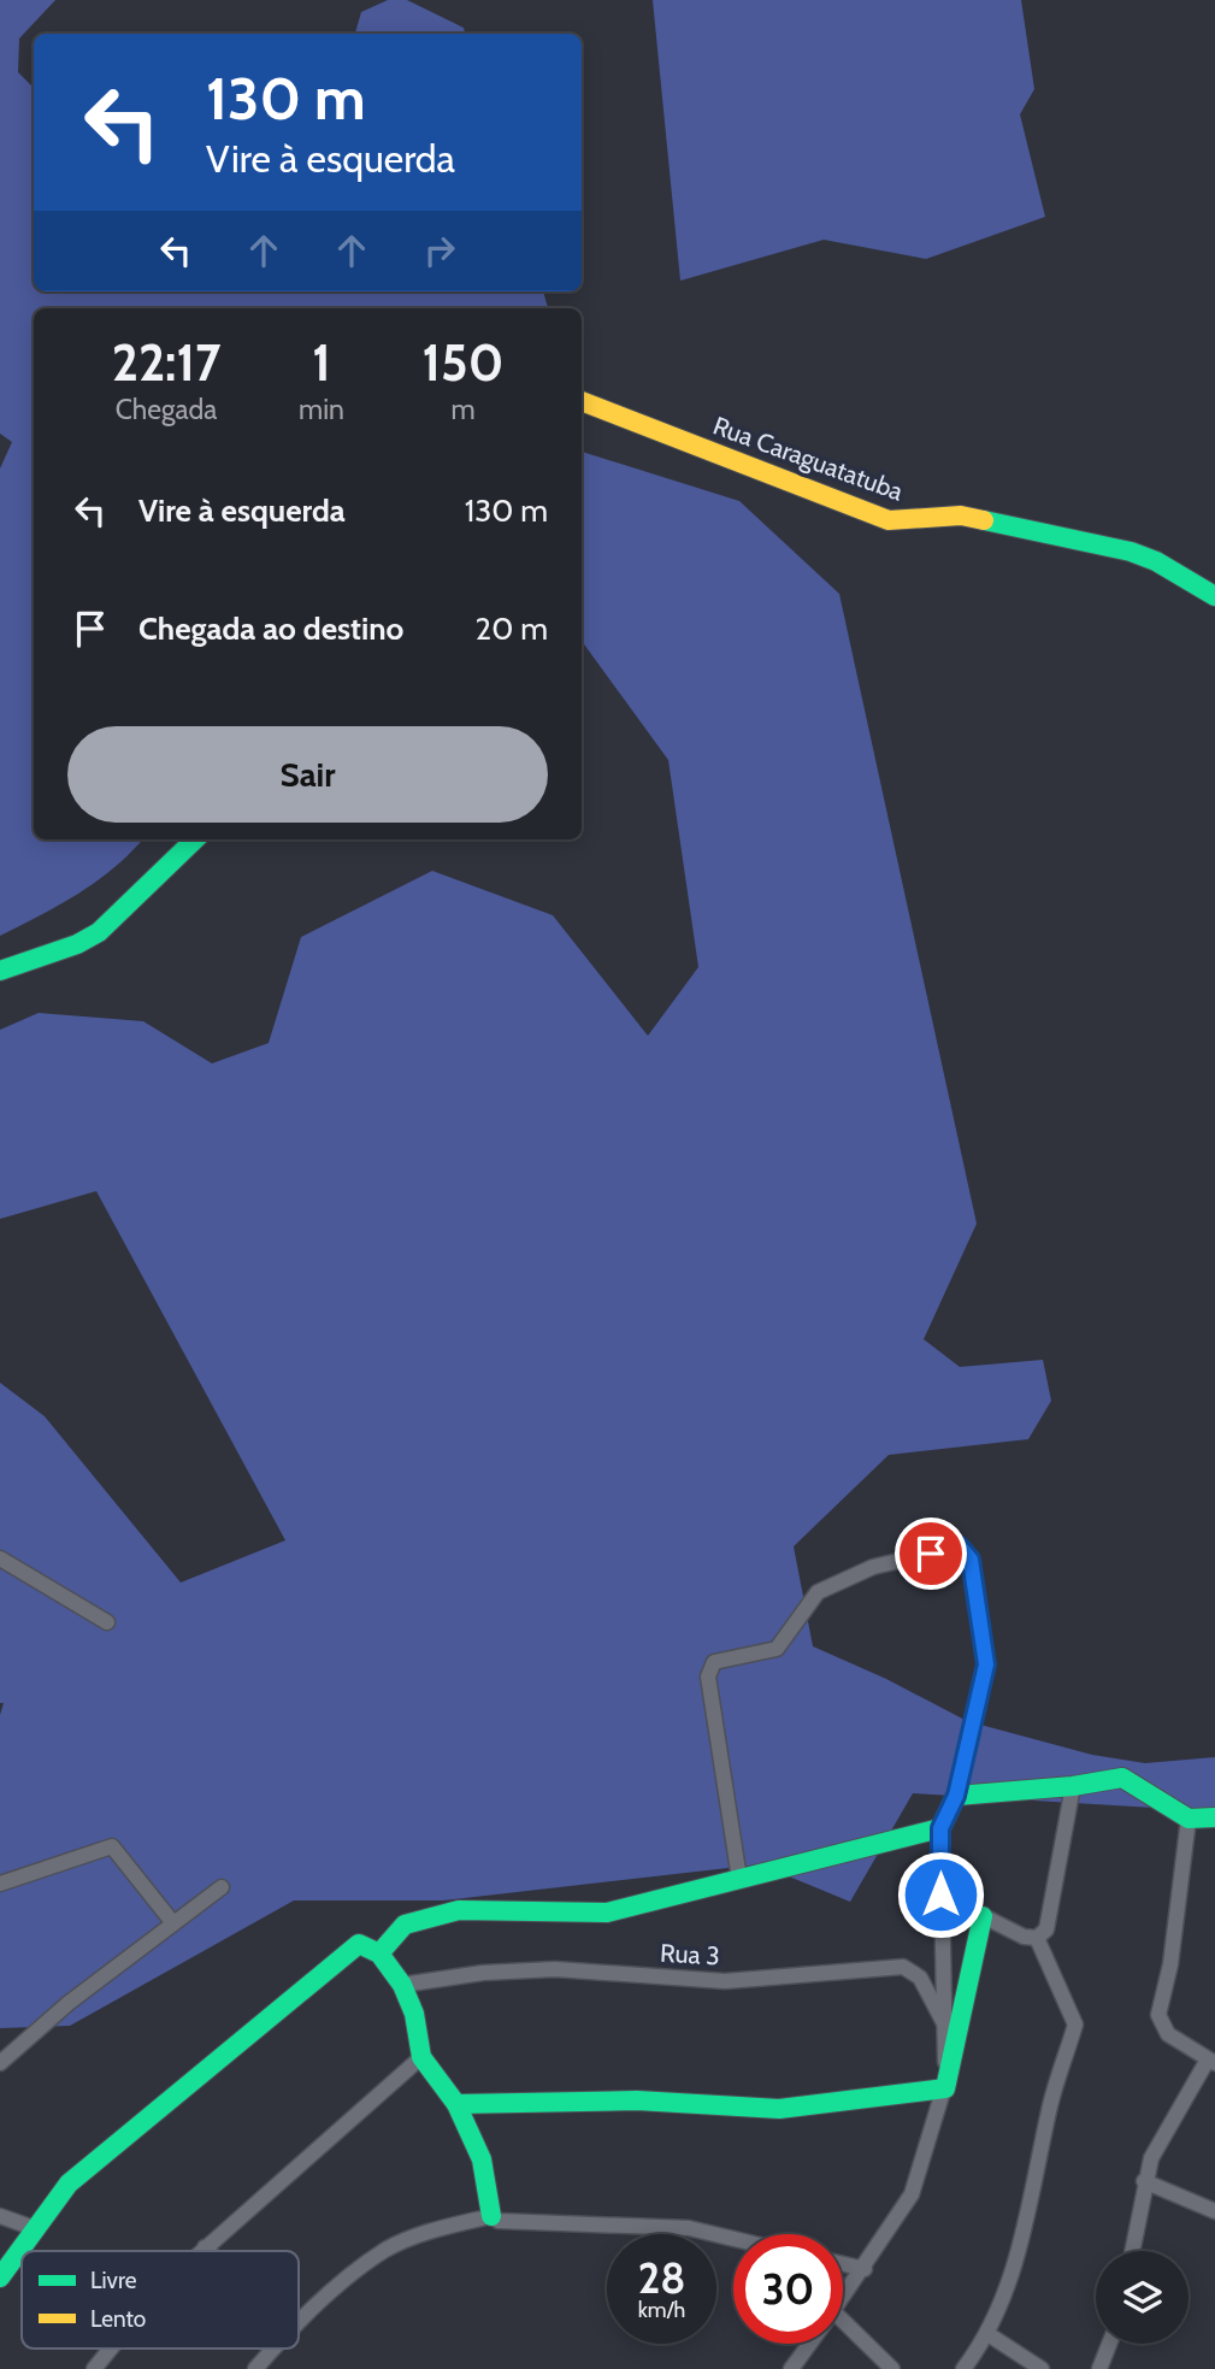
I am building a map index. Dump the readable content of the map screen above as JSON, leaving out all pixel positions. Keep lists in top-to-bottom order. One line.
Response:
{"streets":{"street":["Rua Caraguatatuba","Rua 3"]},"legend":["Livre","Lento"],"page":{"turn":["130 m","Vire à esquerda"],"eta":["22:17","Chegada","1","min","150","m"],"list":[{"name":"Vire à esquerda","value":"130 m"},{"name":"Chegada ao destino","value":"20 m"}],"buttons":"Sair","speed":"28 km/h","limit":"30"}}
